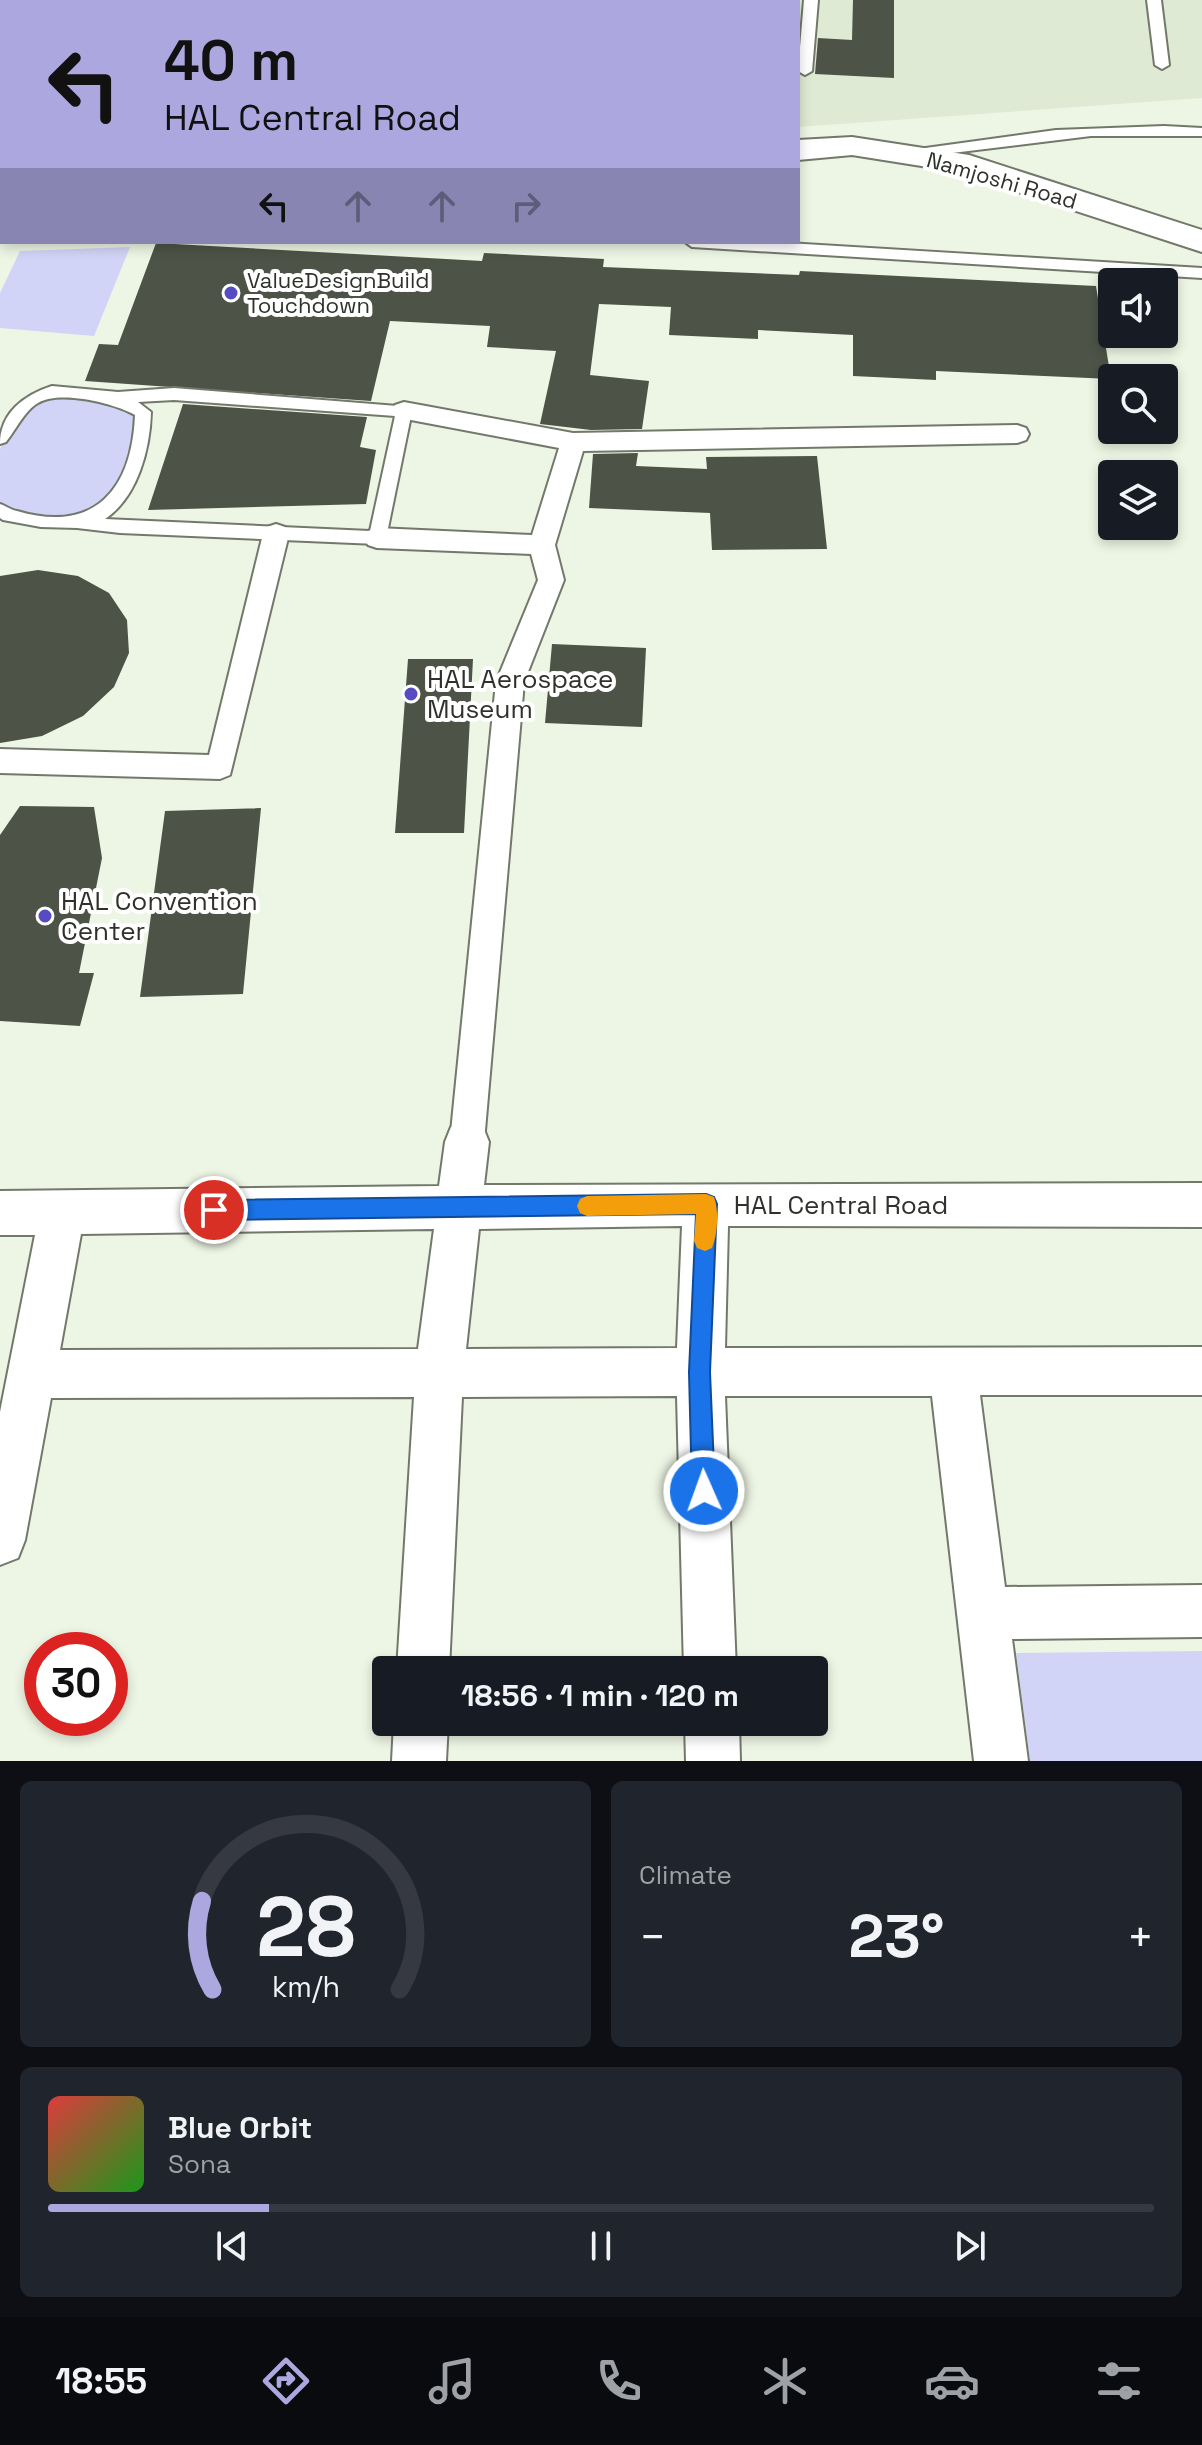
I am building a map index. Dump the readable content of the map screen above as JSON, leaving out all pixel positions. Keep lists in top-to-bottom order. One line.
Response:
{"streets":{"main road":["Namjoshi Road"],"street":["HAL Central Road"]},"places":["ValueDesignBuild Touchdown","HAL Aerospace Museum","HAL Convention Center"],"page":{"turn":["40 m","HAL Central Road"],"limit":"30","trip":"18:56 · 1 min · 120 m","tile":"Climate","heat":["−","23°","+"],"song":["Blue Orbit","Sona"],"tabs":"18:55","gauge":["28","km/h"]}}
